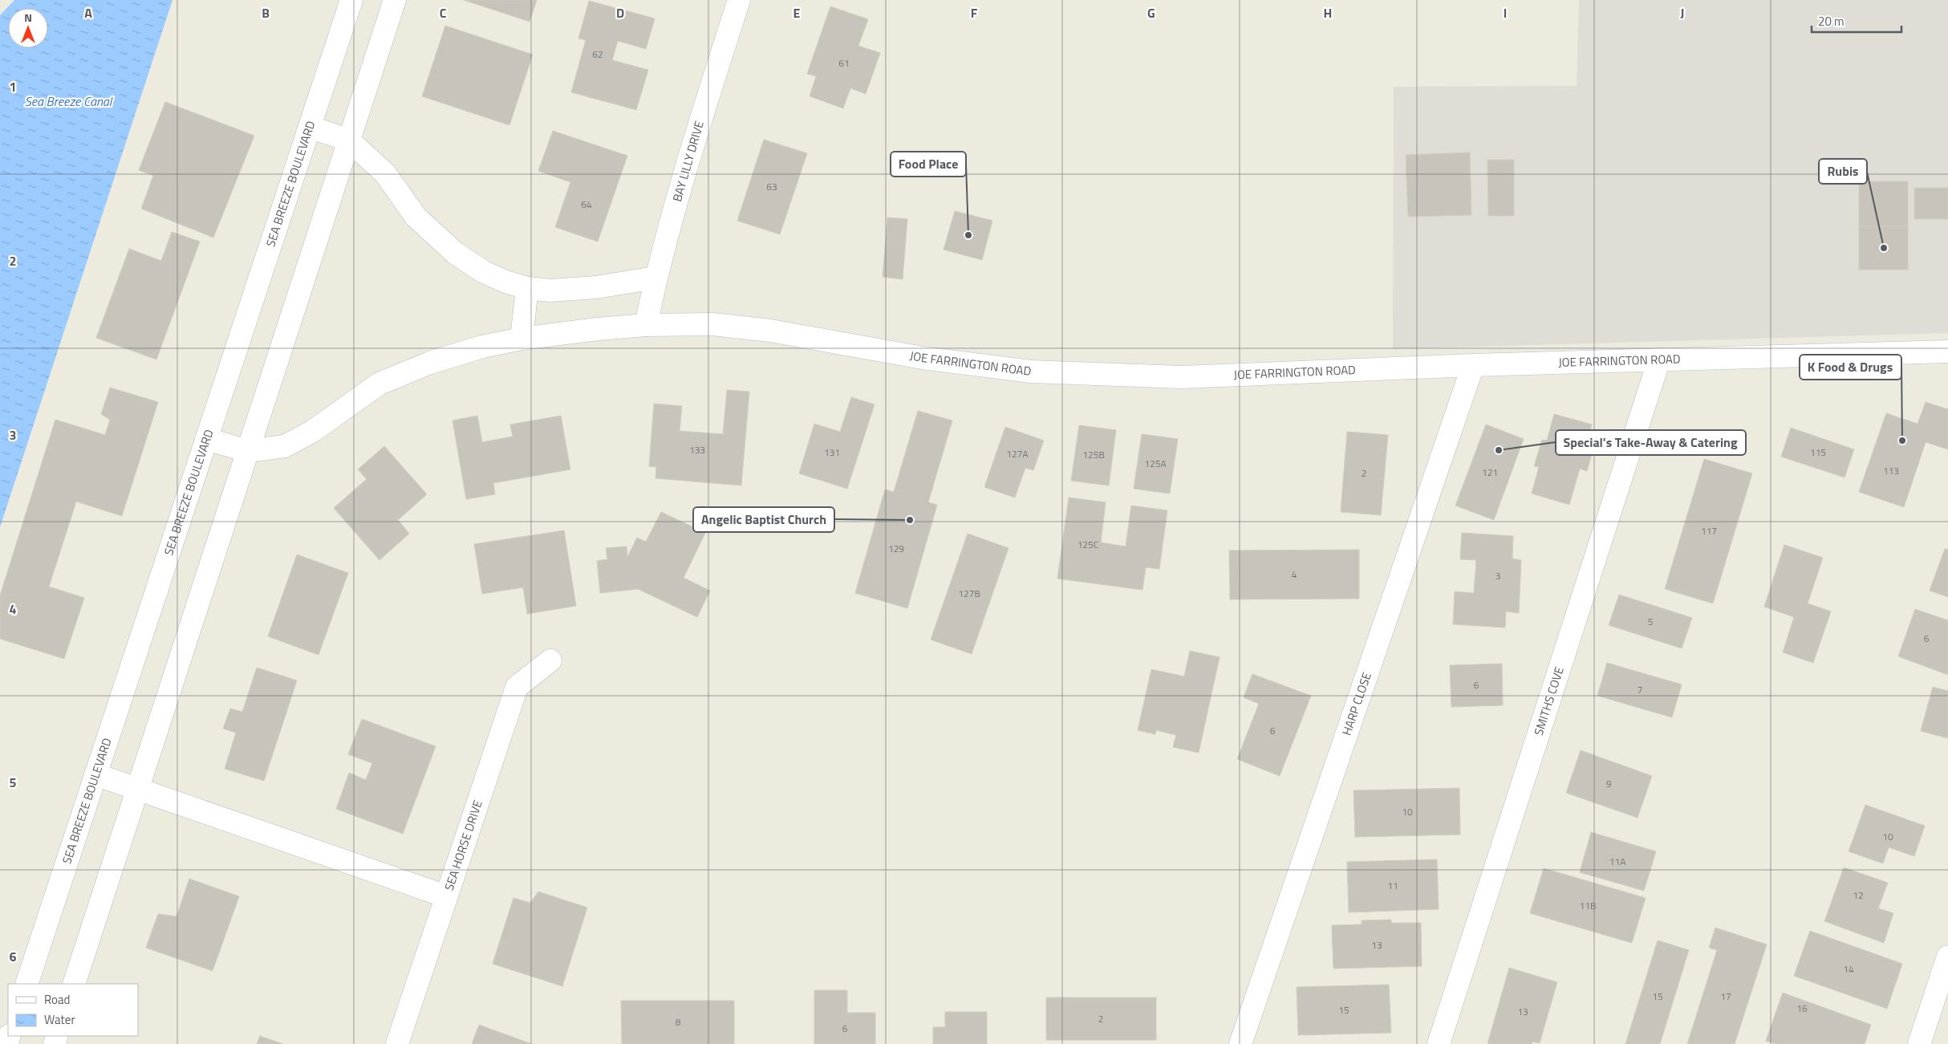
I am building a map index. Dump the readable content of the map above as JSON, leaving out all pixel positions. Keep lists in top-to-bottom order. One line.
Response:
{"streets":{"street":["BAY LILLY DRIVE","SEA BREEZE BOULEVARD","JOE FARRINGTON ROAD","SMITHS COVE","HARP CLOSE","SEA HORSE DRIVE"]},"crossings":[["BAY LILLY DRIVE","JOE FARRINGTON ROAD"],["JOE FARRINGTON ROAD","SMITHS COVE"],["JOE FARRINGTON ROAD","HARP CLOSE"]],"water":["Sea Breeze Canal"],"places":["Food Place","Rubis","K Food & Drugs","Special's Take-Away & Catering","Angelic Baptist Church"],"house_numbers":["62","61","63","64","133","131","115","127A","125B","125A","113","121","2","117","125C","129","4","3","127B","5","6","6","7","6","9","10","10","11A","11","12","11B","13","14","15","17","16","15","13","2","8","6"],"legend":["Road","Water"],"scale_bar":"20 m","north":"top","grid":{"columns":["A","B","C","D","E","F","G","H","I","J"],"rows":["1","2","3","4","5","6"]}}
